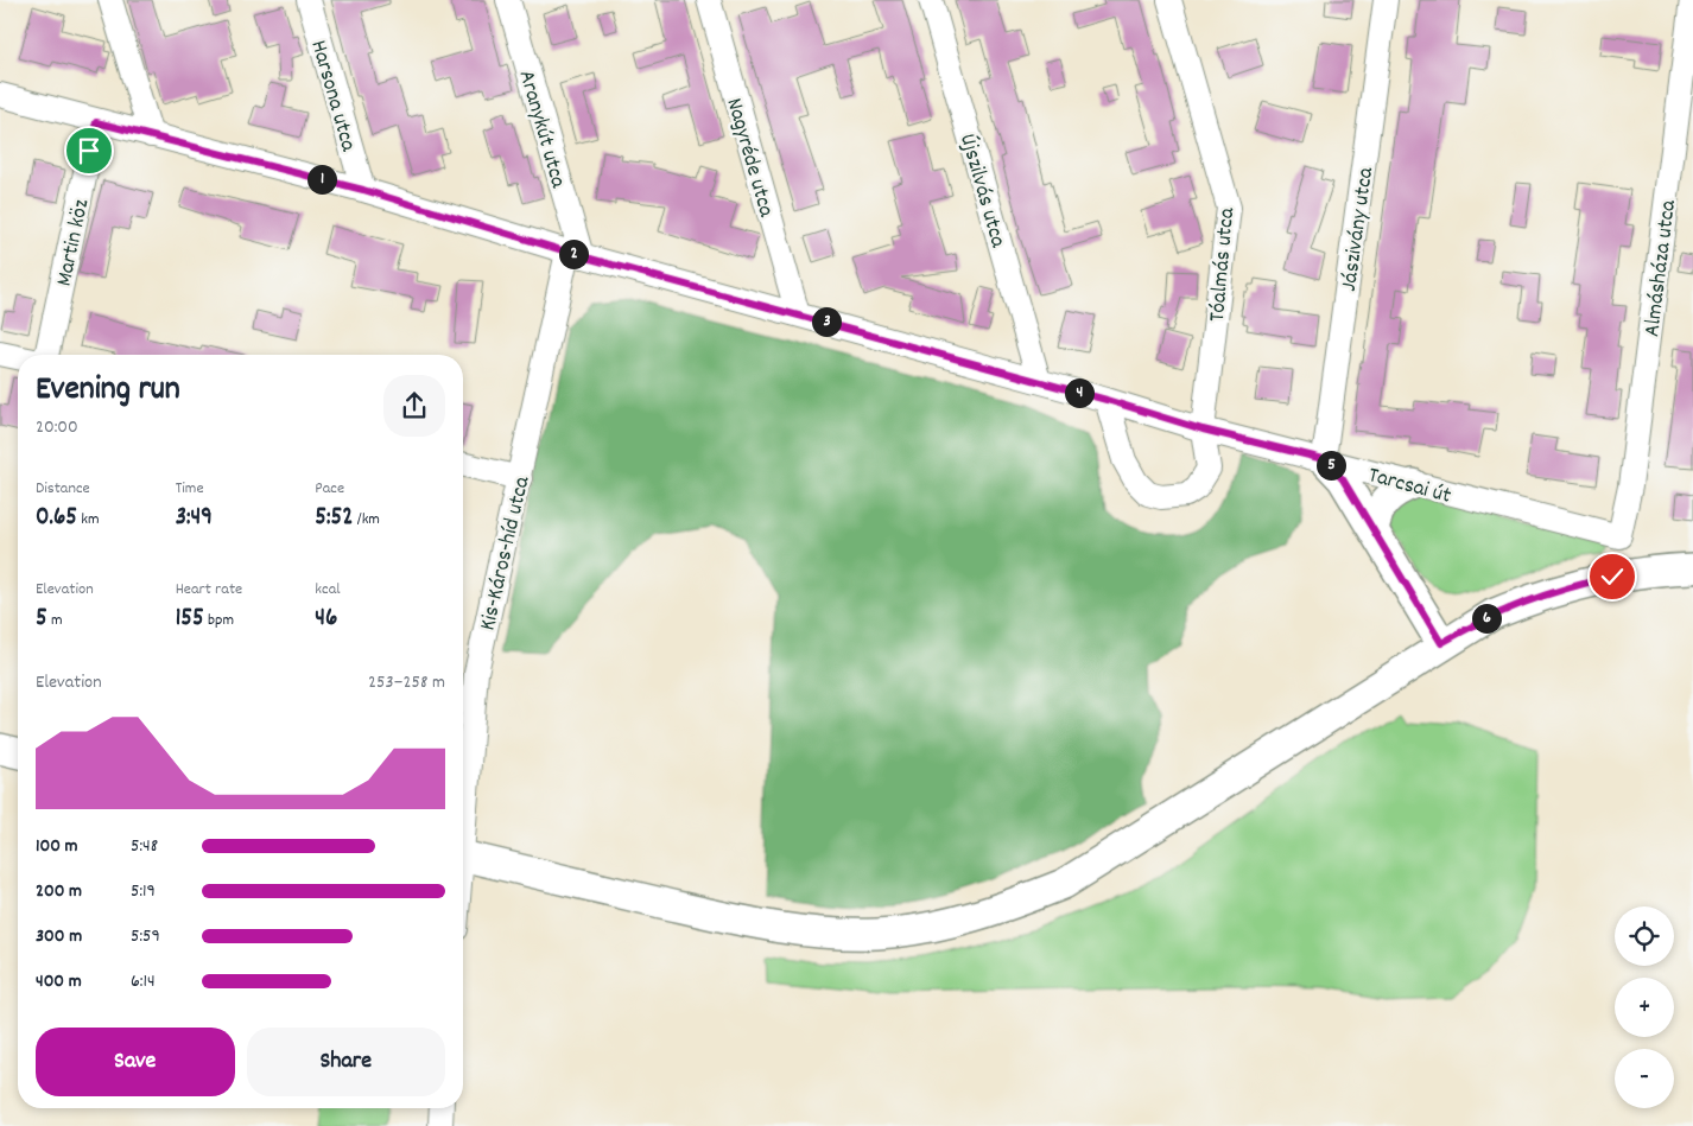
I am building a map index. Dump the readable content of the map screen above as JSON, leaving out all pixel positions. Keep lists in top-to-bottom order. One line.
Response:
{"streets":{"street":["Harsona utca","Aranykút utca","Nagyréde utca","Újszilvás utca","Jászivány utca","Martin köz","Tóalmás utca","Almásháza utca","Tarcsai út","Kis-Káros-híd utca"]},"crossings":[["Harsona utca","Tarcsai út"],["Aranykút utca","Tarcsai út"],["Aranykút utca","Kis-Káros-híd utca"],["Nagyréde utca","Tarcsai út"],["Újszilvás utca","Tarcsai út"],["Jászivány utca","Tarcsai út"],["Martin köz","Tarcsai út"],["Tóalmás utca","Tarcsai út"],["Almásháza utca","Tarcsai út"],["Tarcsai út","Kis-Káros-híd utca"]],"page":{"pins":["1","2","3","4","5","6"],"heading":["Evening run","20:00"],"stats":[["Distance","0.65 km"],["Time","3:49"],["Pace","5:52 /km"],["Elevation","5 m"],["Heart rate","155 bpm"],["kcal","46"]],"chart":["Elevation","253–258 m"],"list":[{"name":"100 m","note":"5:48"},{"name":"200 m","note":"5:19"},{"name":"300 m","note":"5:59"},{"name":"400 m","note":"6:14"}],"map_buttons":["+","−"],"buttons":["Save","Share"]}}
